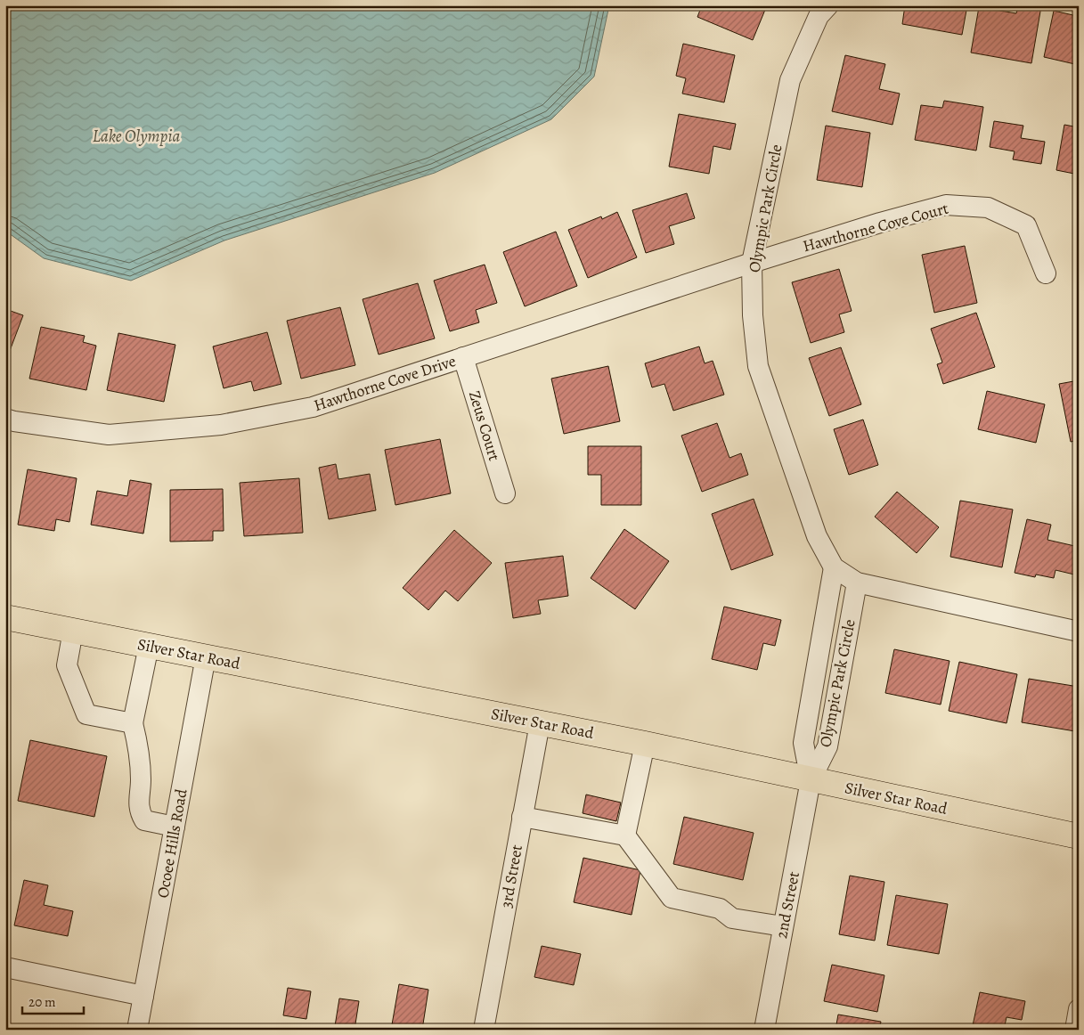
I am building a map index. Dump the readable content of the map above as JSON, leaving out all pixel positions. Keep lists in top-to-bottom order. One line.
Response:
{"streets":{"main road":["Silver Star Road"],"street":["Olympic Park Circle","Hawthorne Cove Court","Hawthorne Cove Drive","Zeus Court","Ocoee Hills Road","3rd Street","2nd Street"]},"crossings":[["Olympic Park Circle","Hawthorne Cove Court"],["Olympic Park Circle","Hawthorne Cove Drive"],["Olympic Park Circle","Silver Star Road"],["Olympic Park Circle","2nd Street"],["Hawthorne Cove Court","Hawthorne Cove Drive"],["Hawthorne Cove Drive","Zeus Court"],["Silver Star Road","Ocoee Hills Road"],["Silver Star Road","3rd Street"],["Silver Star Road","2nd Street"]],"water":["Lake Olympia"],"scale_bar":"20 m"}
